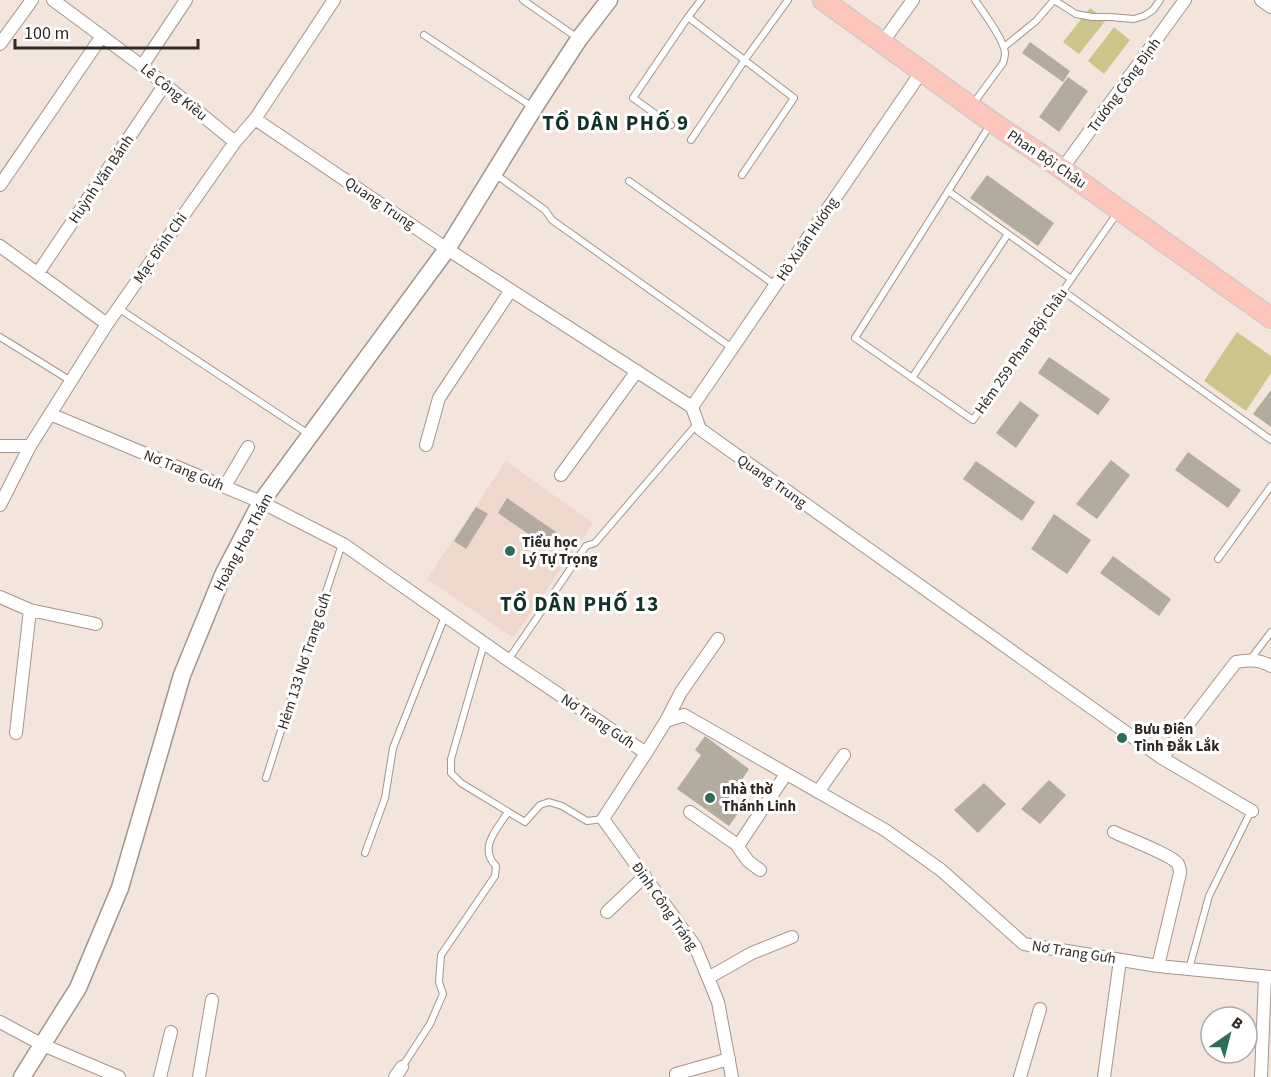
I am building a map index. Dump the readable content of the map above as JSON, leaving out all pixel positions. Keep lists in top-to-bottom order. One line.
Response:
{"streets":{"main road":["Phan Bội Châu"],"street":["Trương Công Định","Lê Công Kiều","Huỳnh Văn Bánh","Quang Trung","Hồ Xuân Hương","Mạc Đĩnh Chi","Nơ Trang Gưh","Hoàng Hoa Thám","Đinh Công Tráng"],"lane":["Hẻm 259 Phan Bội Châu","Hẻm 133 Nơ Trang Gưh"]},"crossings":[["Trương Công Định","Phan Bội Châu"],["Lê Công Kiều","Huỳnh Văn Bánh"],["Lê Công Kiều","Mạc Đĩnh Chi"],["Phan Bội Châu","Hồ Xuân Hương"],["Phan Bội Châu","Hẻm 259 Phan Bội Châu"],["Quang Trung","Hồ Xuân Hương"],["Quang Trung","Mạc Đĩnh Chi"],["Quang Trung","Hoàng Hoa Thám"],["Mạc Đĩnh Chi","Nơ Trang Gưh"],["Nơ Trang Gưh","Hoàng Hoa Thám"],["Nơ Trang Gưh","Hẻm 133 Nơ Trang Gưh"]],"districts":["TỔ DÂN PHỐ 9","TỔ DÂN PHỐ 13"],"places":["Tiểu học Lý Tự Trọng","Bưu Điện Tỉnh Đắk Lắk","nhà thờ Thánh Linh"],"scale_bar":"100 m","north":"top right"}
